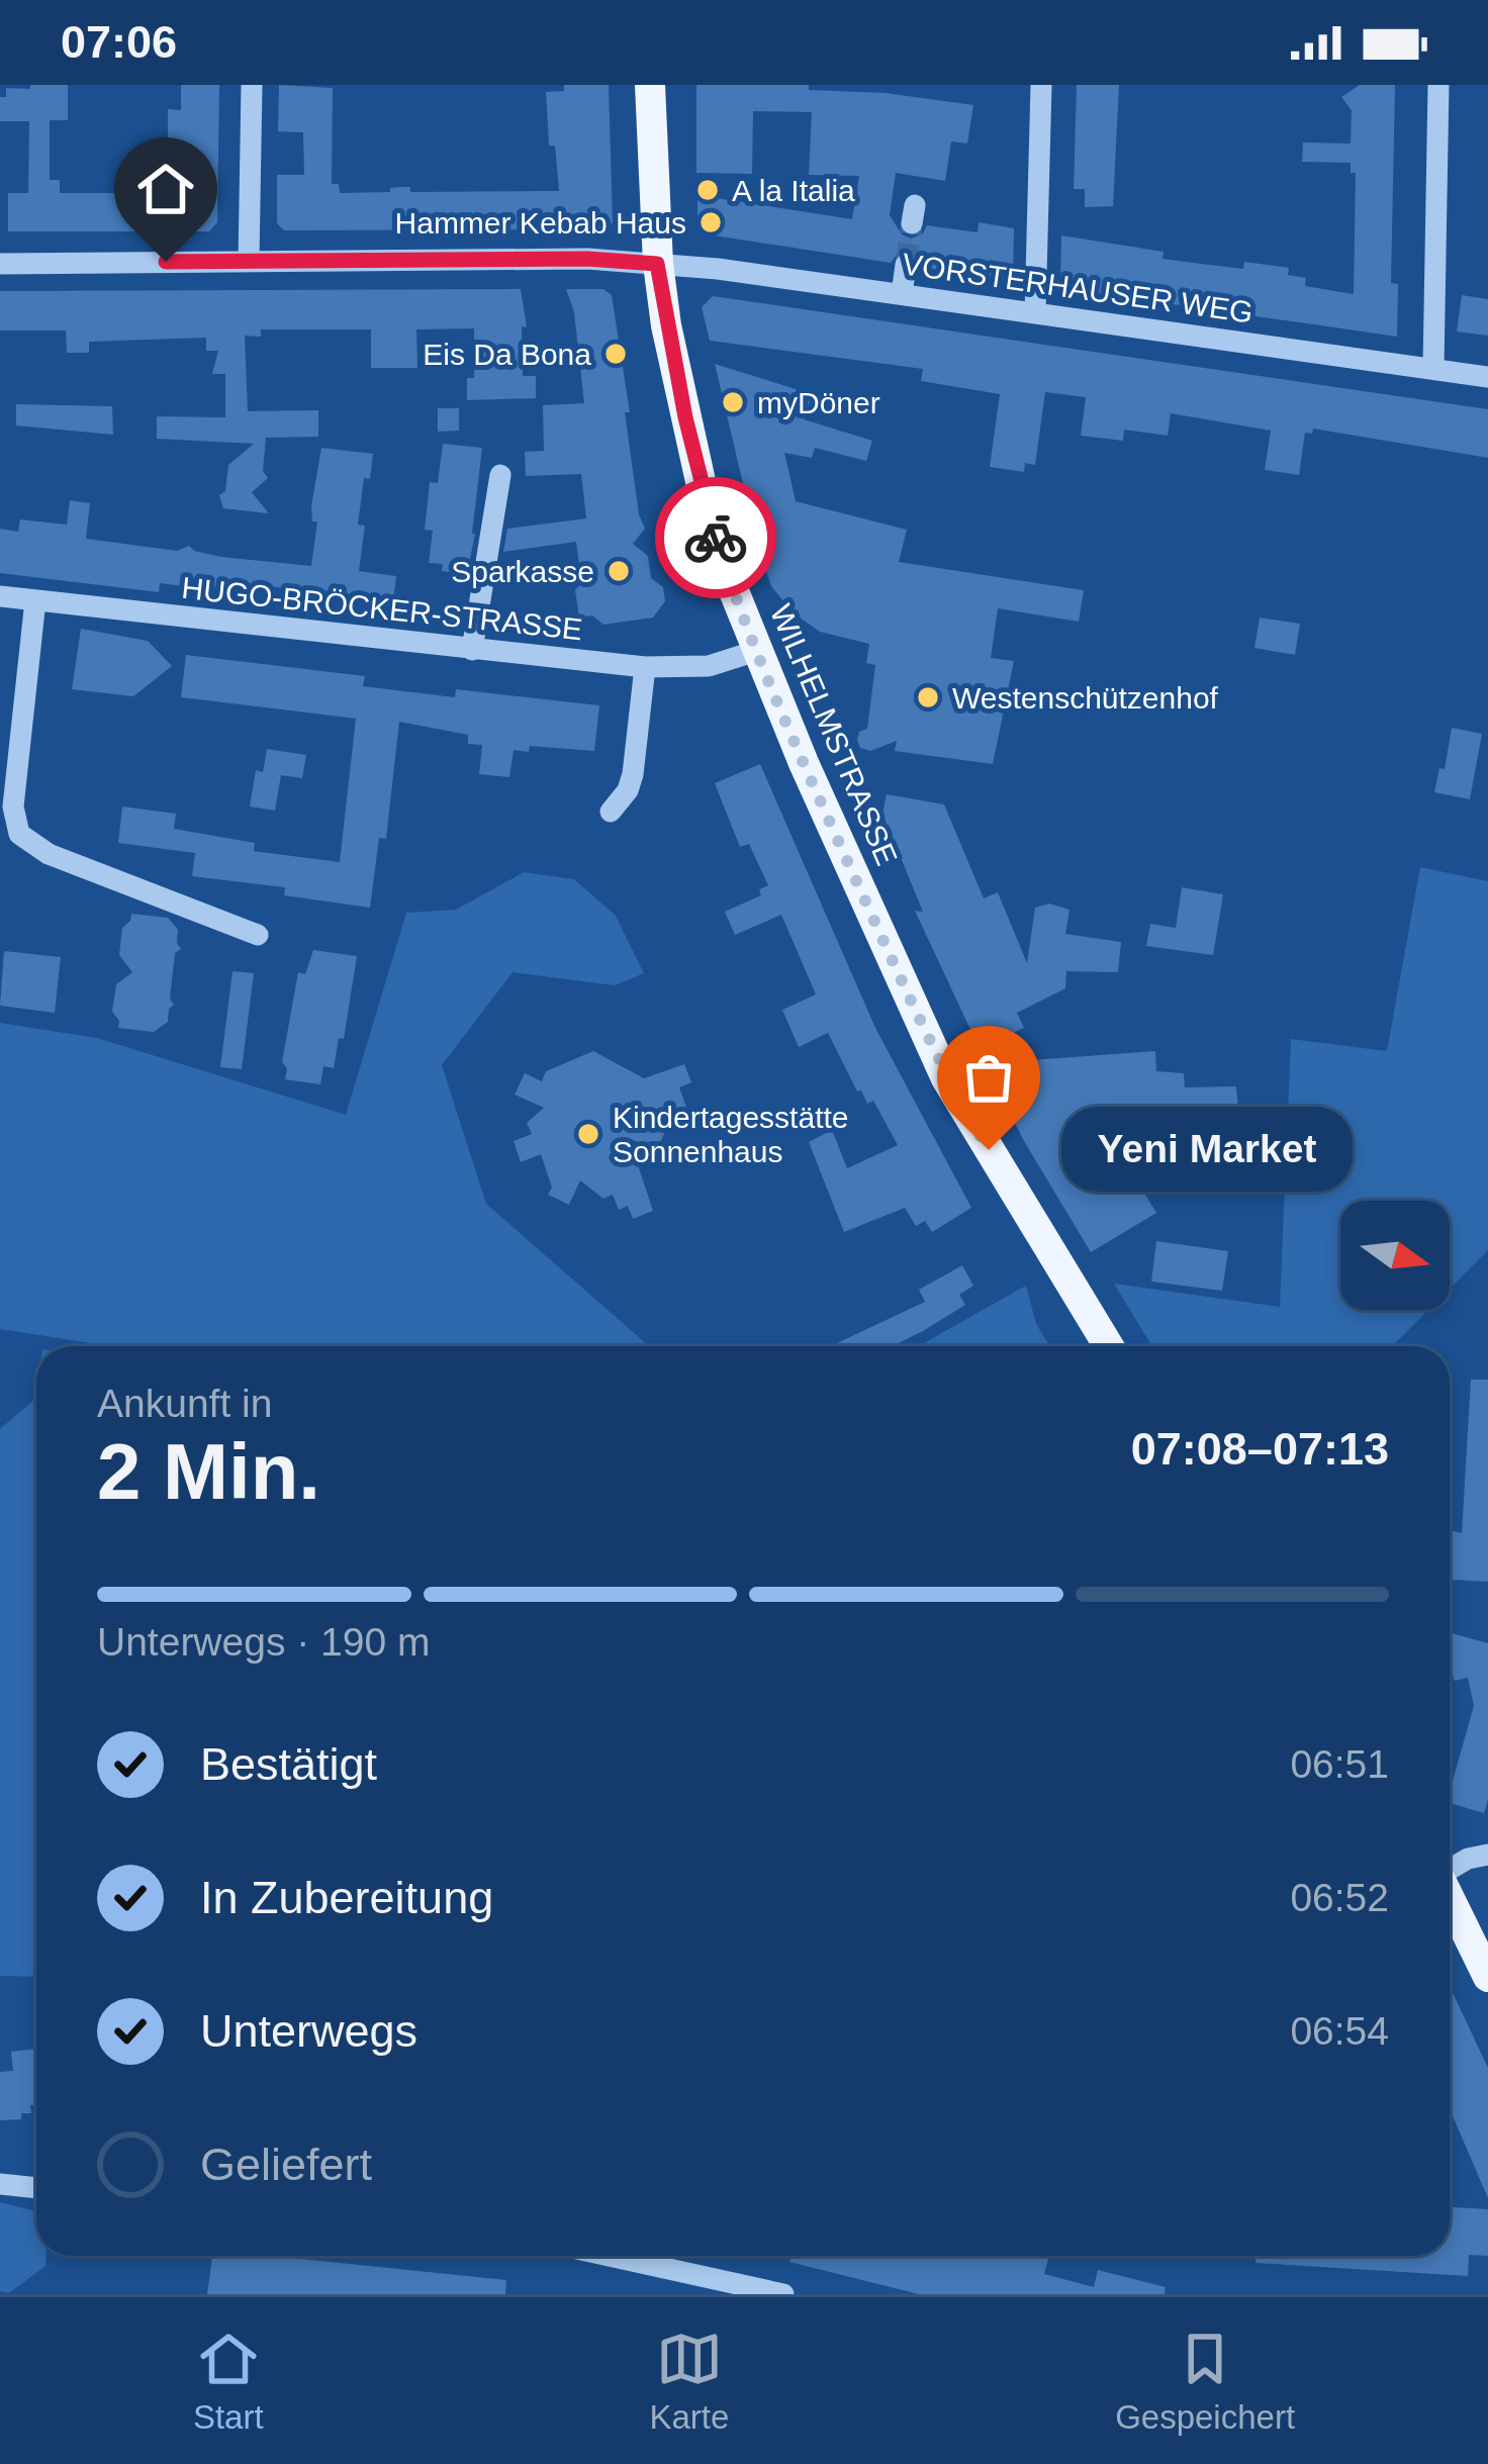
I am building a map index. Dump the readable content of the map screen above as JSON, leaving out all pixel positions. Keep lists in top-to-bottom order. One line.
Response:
{"streets":{"main road":["WILHELMSTRASSE"],"street":["VORSTERHAUSER WEG","HUGO-BRÖCKER-STRASSE"]},"crossings":[["VORSTERHAUSER WEG","WILHELMSTRASSE"],["HUGO-BRÖCKER-STRASSE","WILHELMSTRASSE"]],"places":["A la Italia","Hammer Kebab Haus","Eis Da Bona","myDöner","Sparkasse","Westenschützenhof","Kindertagesstätte Sonnenhaus","Yeni Market"],"north":"right","page":{"status":"07:06","bubble":"Yeni Market","heading":["2 Min.","Ankunft in","07:08–07:13"],"bar":"Unterwegs · 190 m","list":[["Bestätigt","06:51"],["In Zubereitung","06:52"],["Unterwegs","06:54"],"Geliefert"],"tabs":["Start","Karte","Gespeichert"]}}
